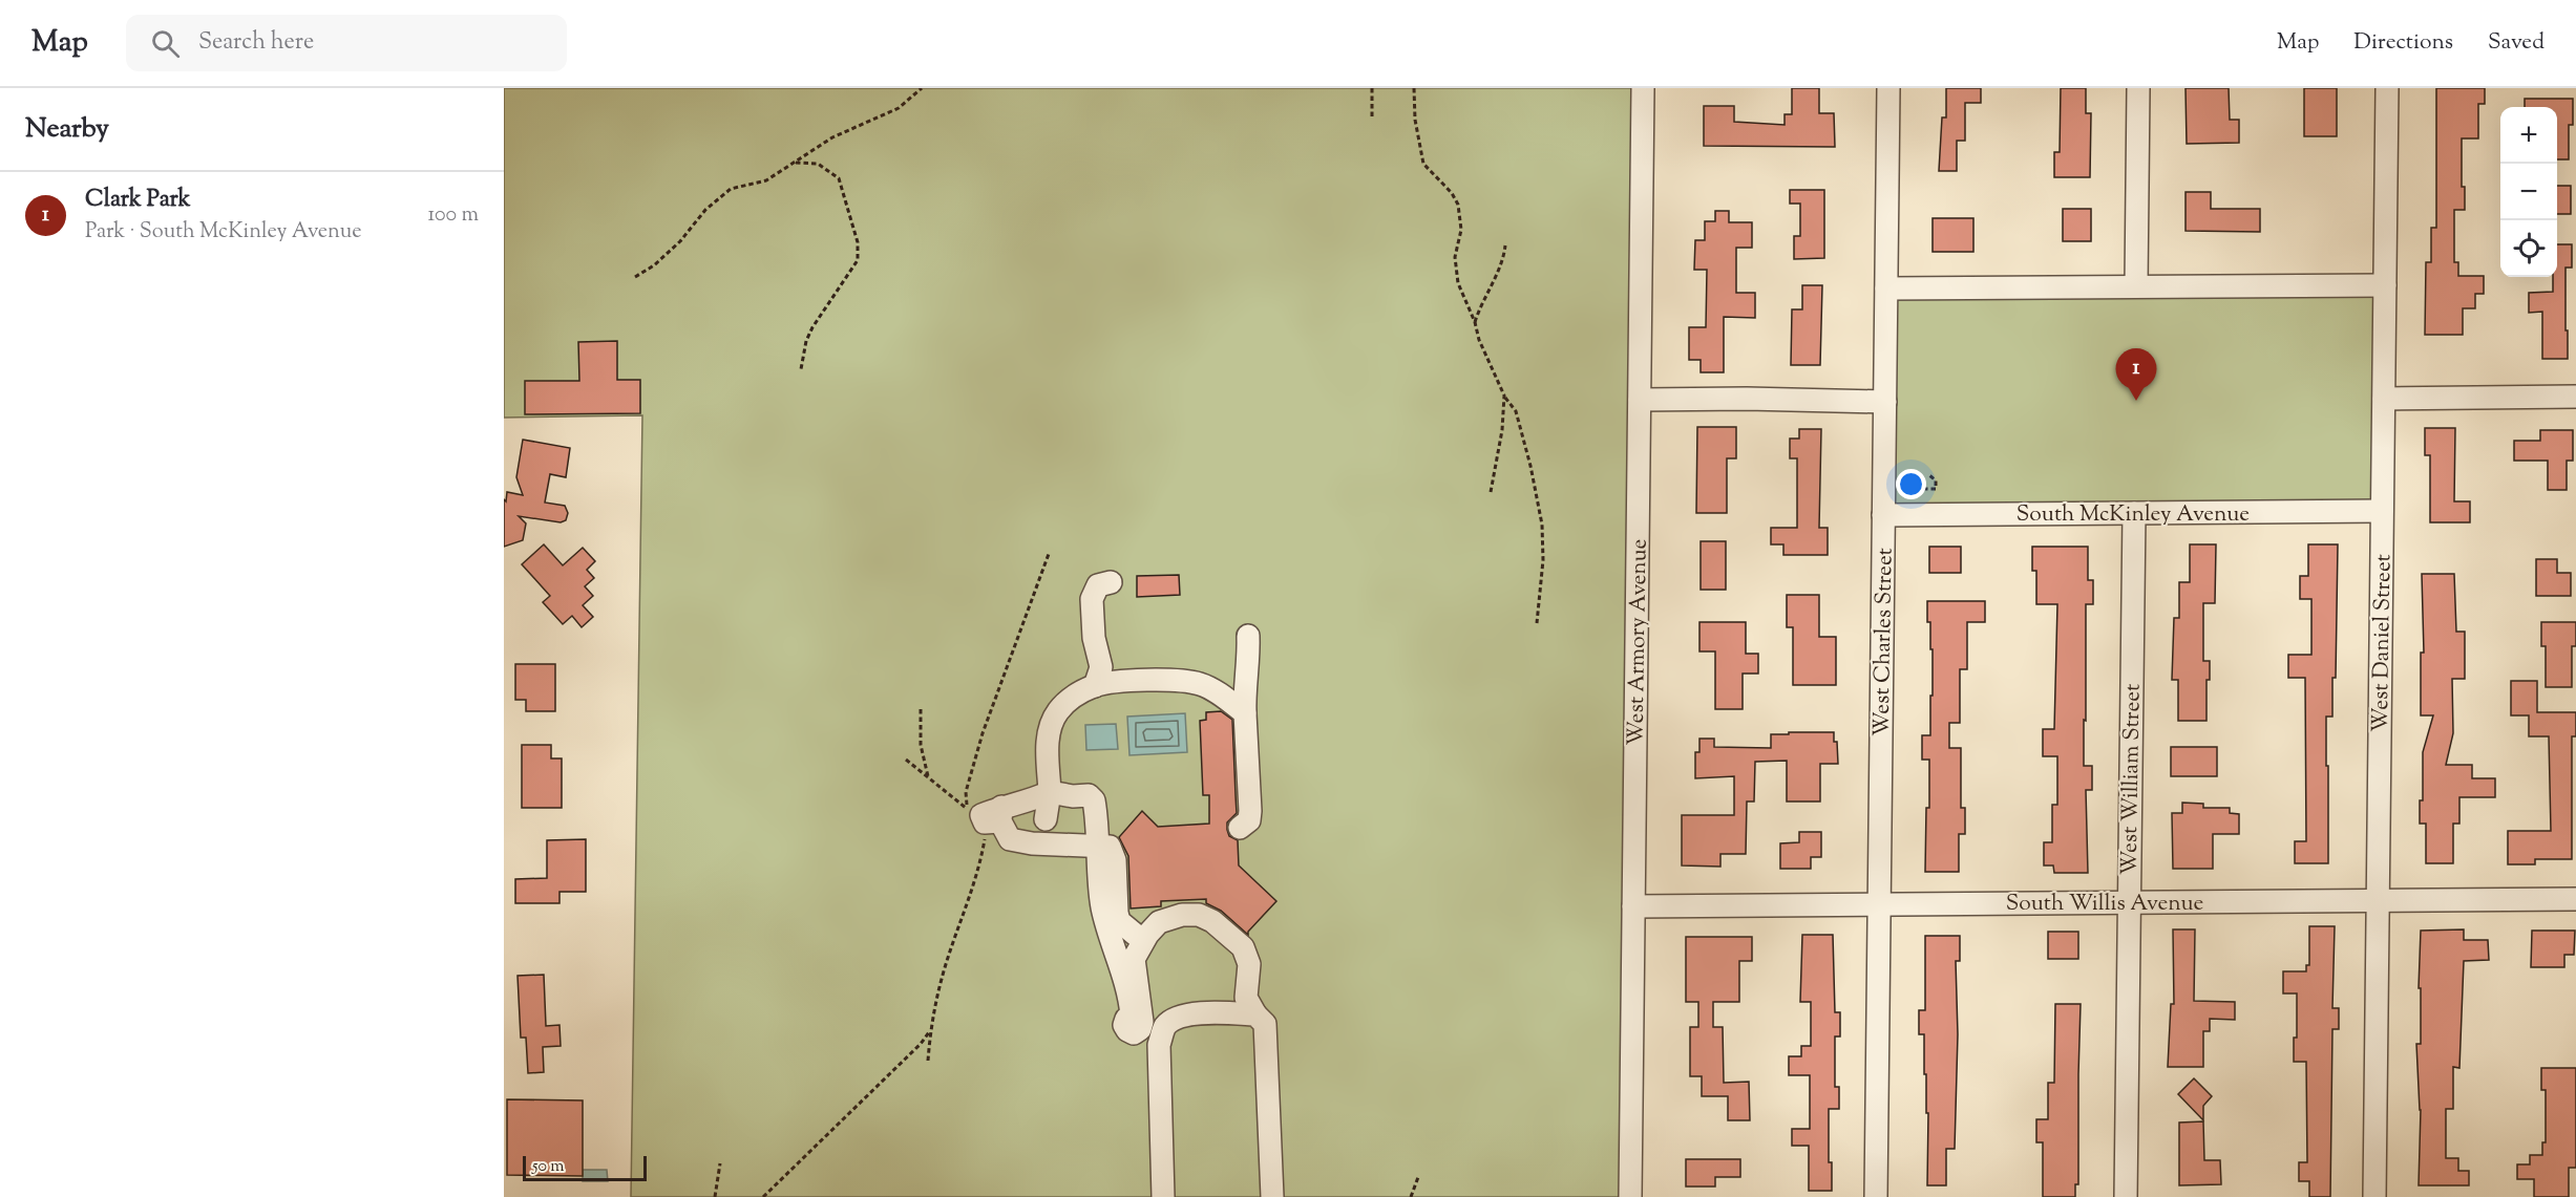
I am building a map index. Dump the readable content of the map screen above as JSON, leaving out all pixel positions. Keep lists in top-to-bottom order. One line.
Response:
{"streets":{"street":["South McKinley Avenue","West Armory Avenue","West Charles Street","West Daniel Street","West William Street","South Willis Avenue"]},"crossings":[["South McKinley Avenue","West Charles Street"],["South McKinley Avenue","West Daniel Street"],["South McKinley Avenue","West William Street"],["West Armory Avenue","South Willis Avenue"],["West Charles Street","South Willis Avenue"],["West Daniel Street","South Willis Avenue"],["West William Street","South Willis Avenue"]],"scale_bar":"50 m","page":{"header":"Map","search":"Search here","nav":["Map","Directions","Saved"],"heading":"Nearby","map_buttons":["+","−"],"list":[{"mark":"1","name":"Clark Park","note":"Park · South McKinley Avenue","value":"100 m"}],"pins":"1","scale":"50 m"}}
